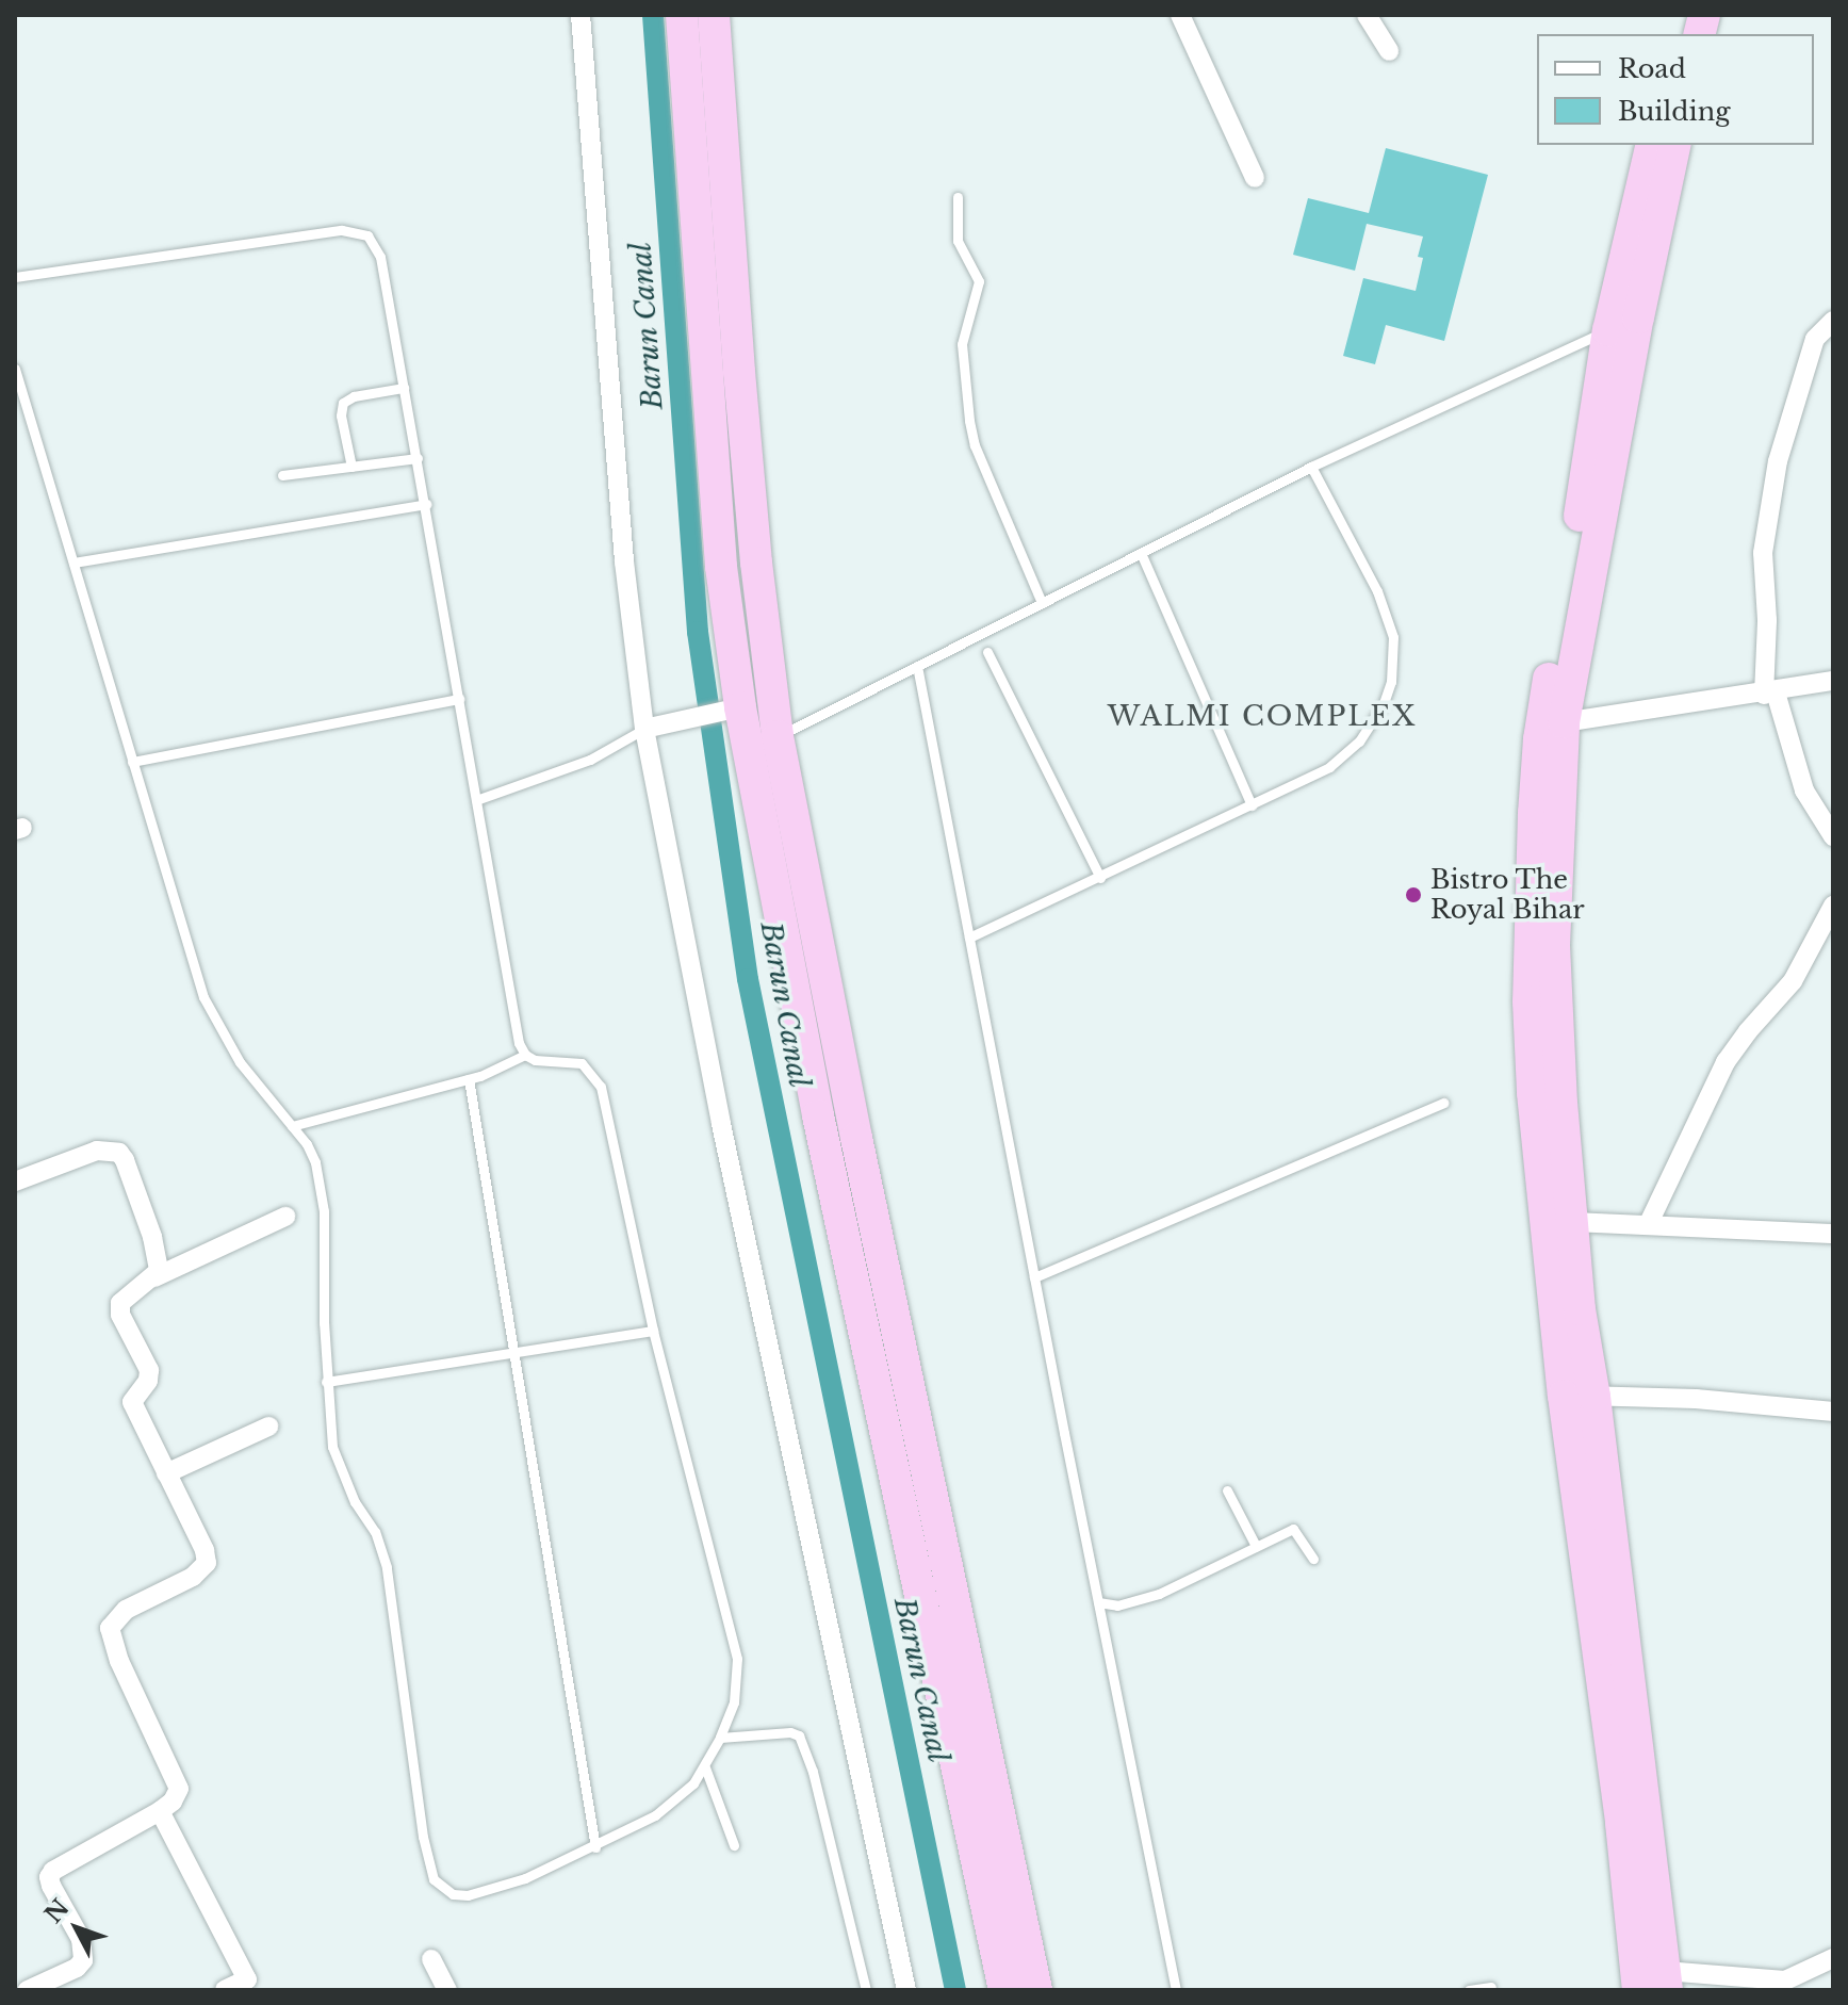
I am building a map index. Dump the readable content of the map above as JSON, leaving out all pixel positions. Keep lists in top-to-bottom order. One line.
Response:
{"districts":["WALMI COMPLEX"],"water":["Barun Canal"],"places":["Bistro The Royal Bihar"],"legend":["Road","Building"],"north":"top left"}
